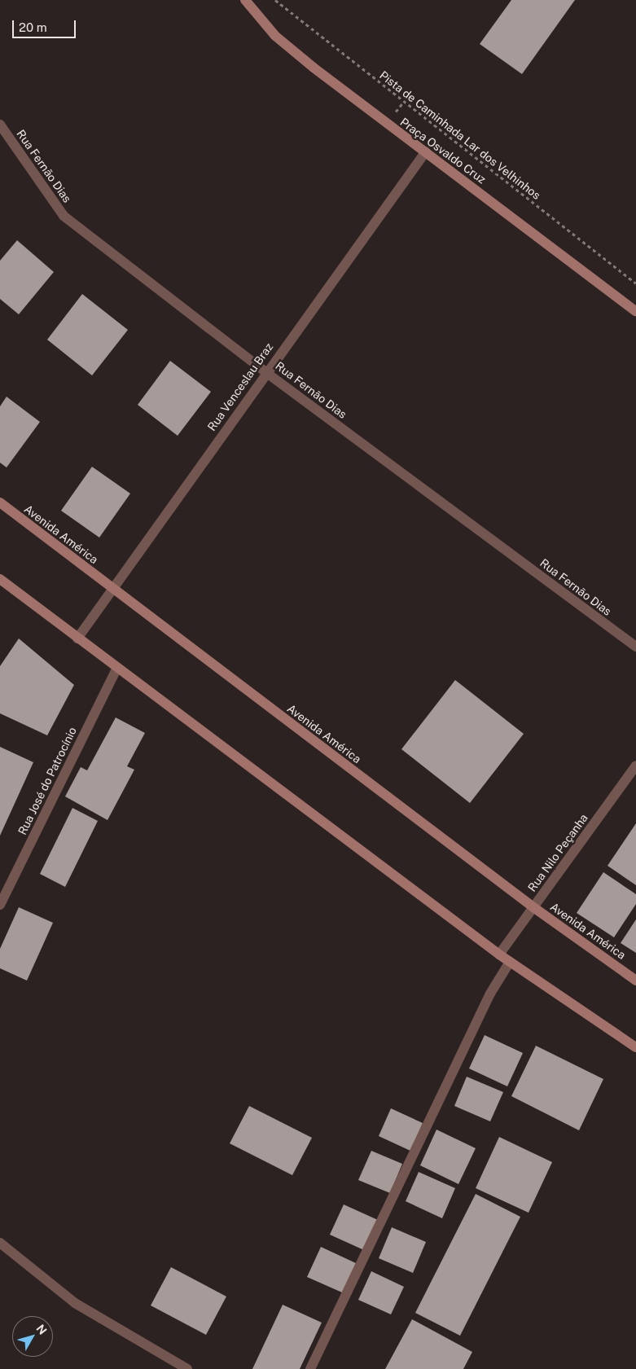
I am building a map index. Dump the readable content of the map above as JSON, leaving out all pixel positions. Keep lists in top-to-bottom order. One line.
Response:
{"streets":{"main road":["Praça Osvaldo Cruz","Avenida América"],"street":["Rua Fernão Dias","Rua Venceslau Braz","Rua José do Patrocínio","Rua Nilo Peçanha"],"path":["Pista de Caminhada Lar dos Velhinhos"]},"crossings":[["Praça Osvaldo Cruz","Rua Venceslau Braz"],["Rua Fernão Dias","Rua Venceslau Braz"],["Rua Venceslau Braz","Avenida América"],["Avenida América","Rua Nilo Peçanha"]],"scale_bar":"20 m","north":"top right"}
